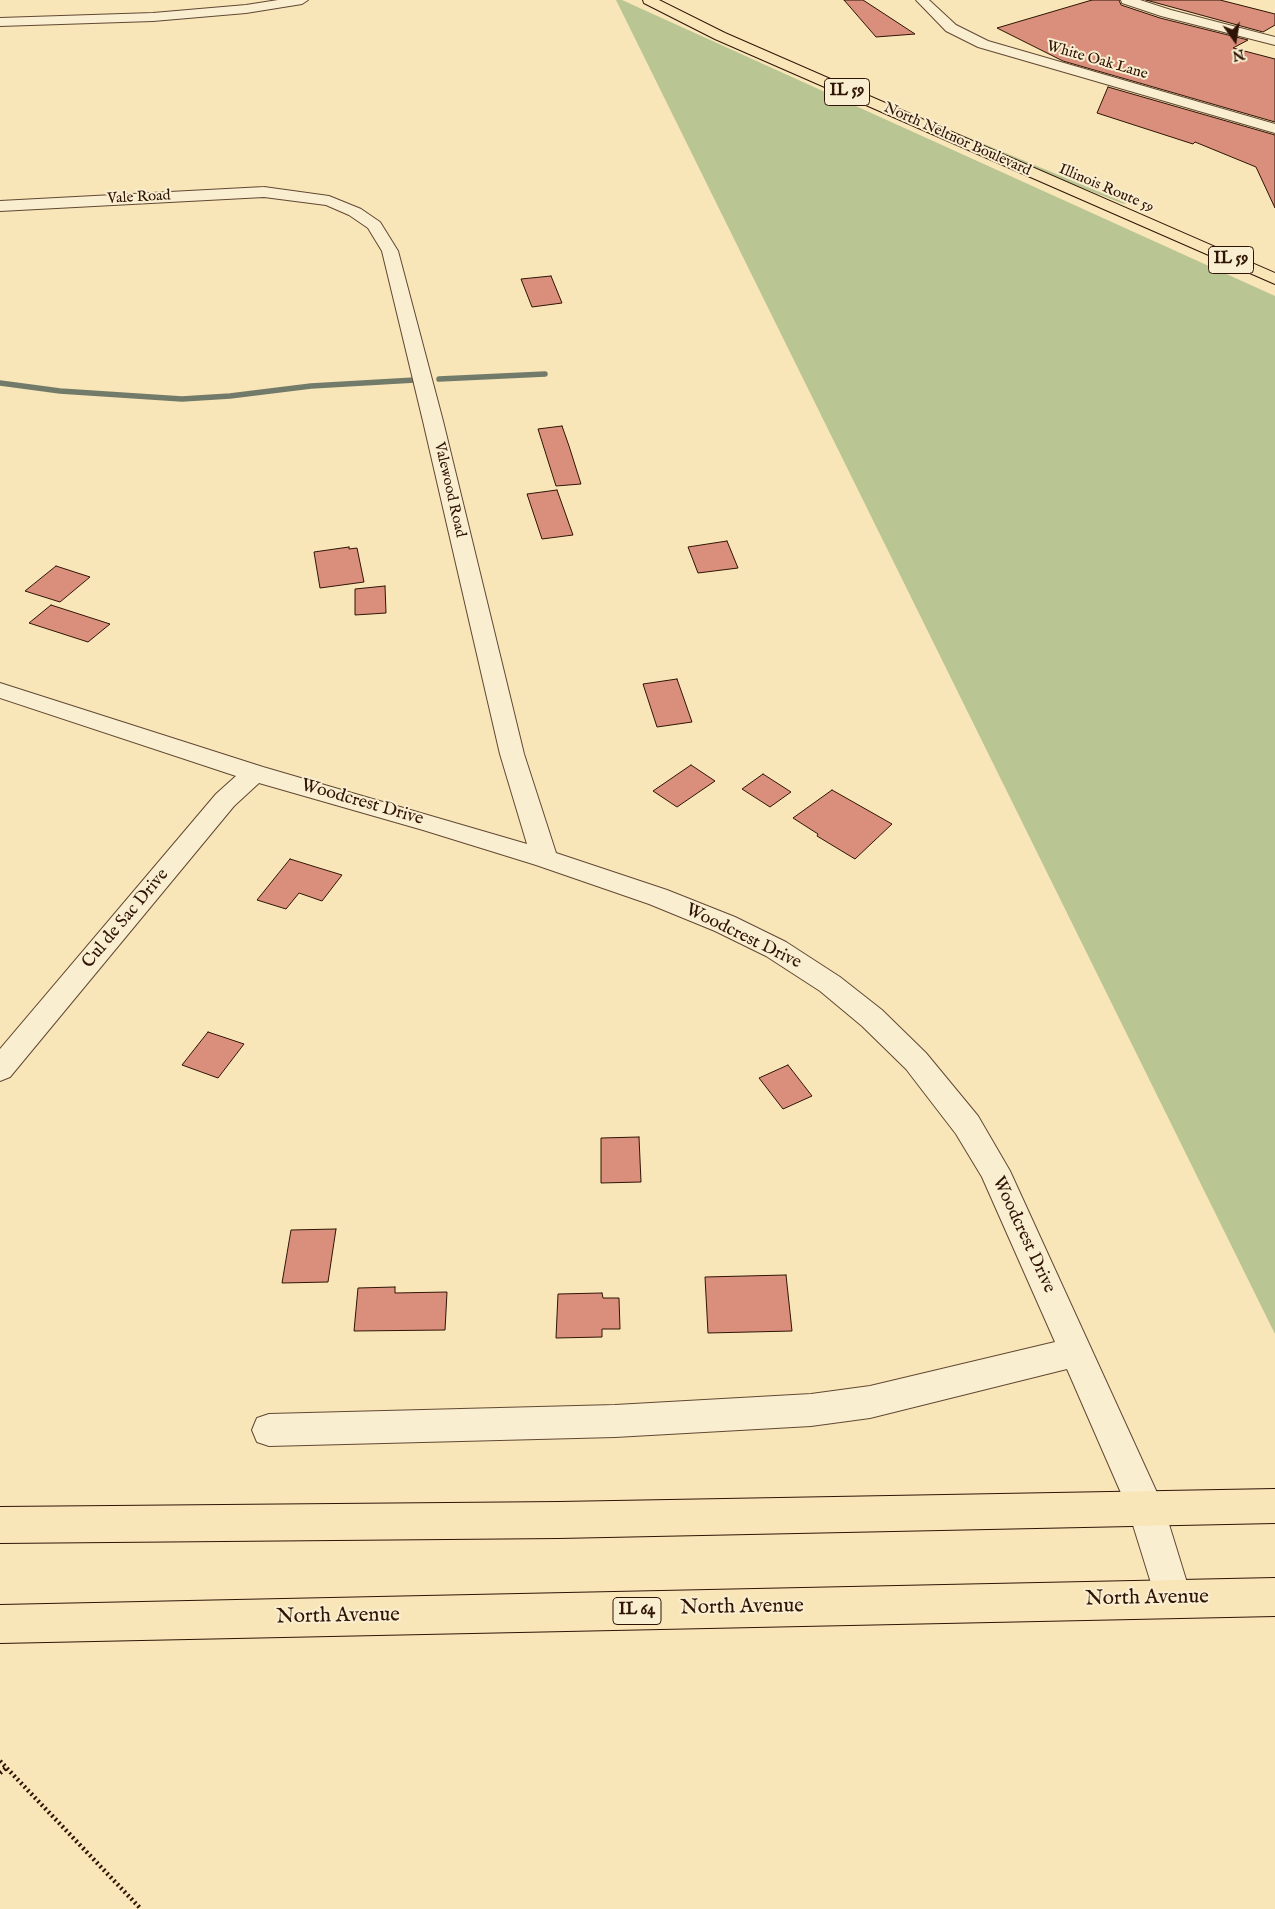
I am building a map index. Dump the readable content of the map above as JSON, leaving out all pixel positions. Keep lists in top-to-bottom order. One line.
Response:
{"streets":{"main road":["IL 59","North Neltnor Boulevard","Illinois Route 59","North Avenue","IL 64"],"street":["White Oak Lane","Vale Road","Valewood Road","Woodcrest Drive","Cul de Sac Drive"]},"crossings":[["North Neltnor Boulevard","Illinois Route 59"],["Vale Road","Valewood Road"],["Valewood Road","Woodcrest Drive"],["Woodcrest Drive","Cul de Sac Drive"],["Woodcrest Drive","North Avenue"]],"north":"bottom"}
